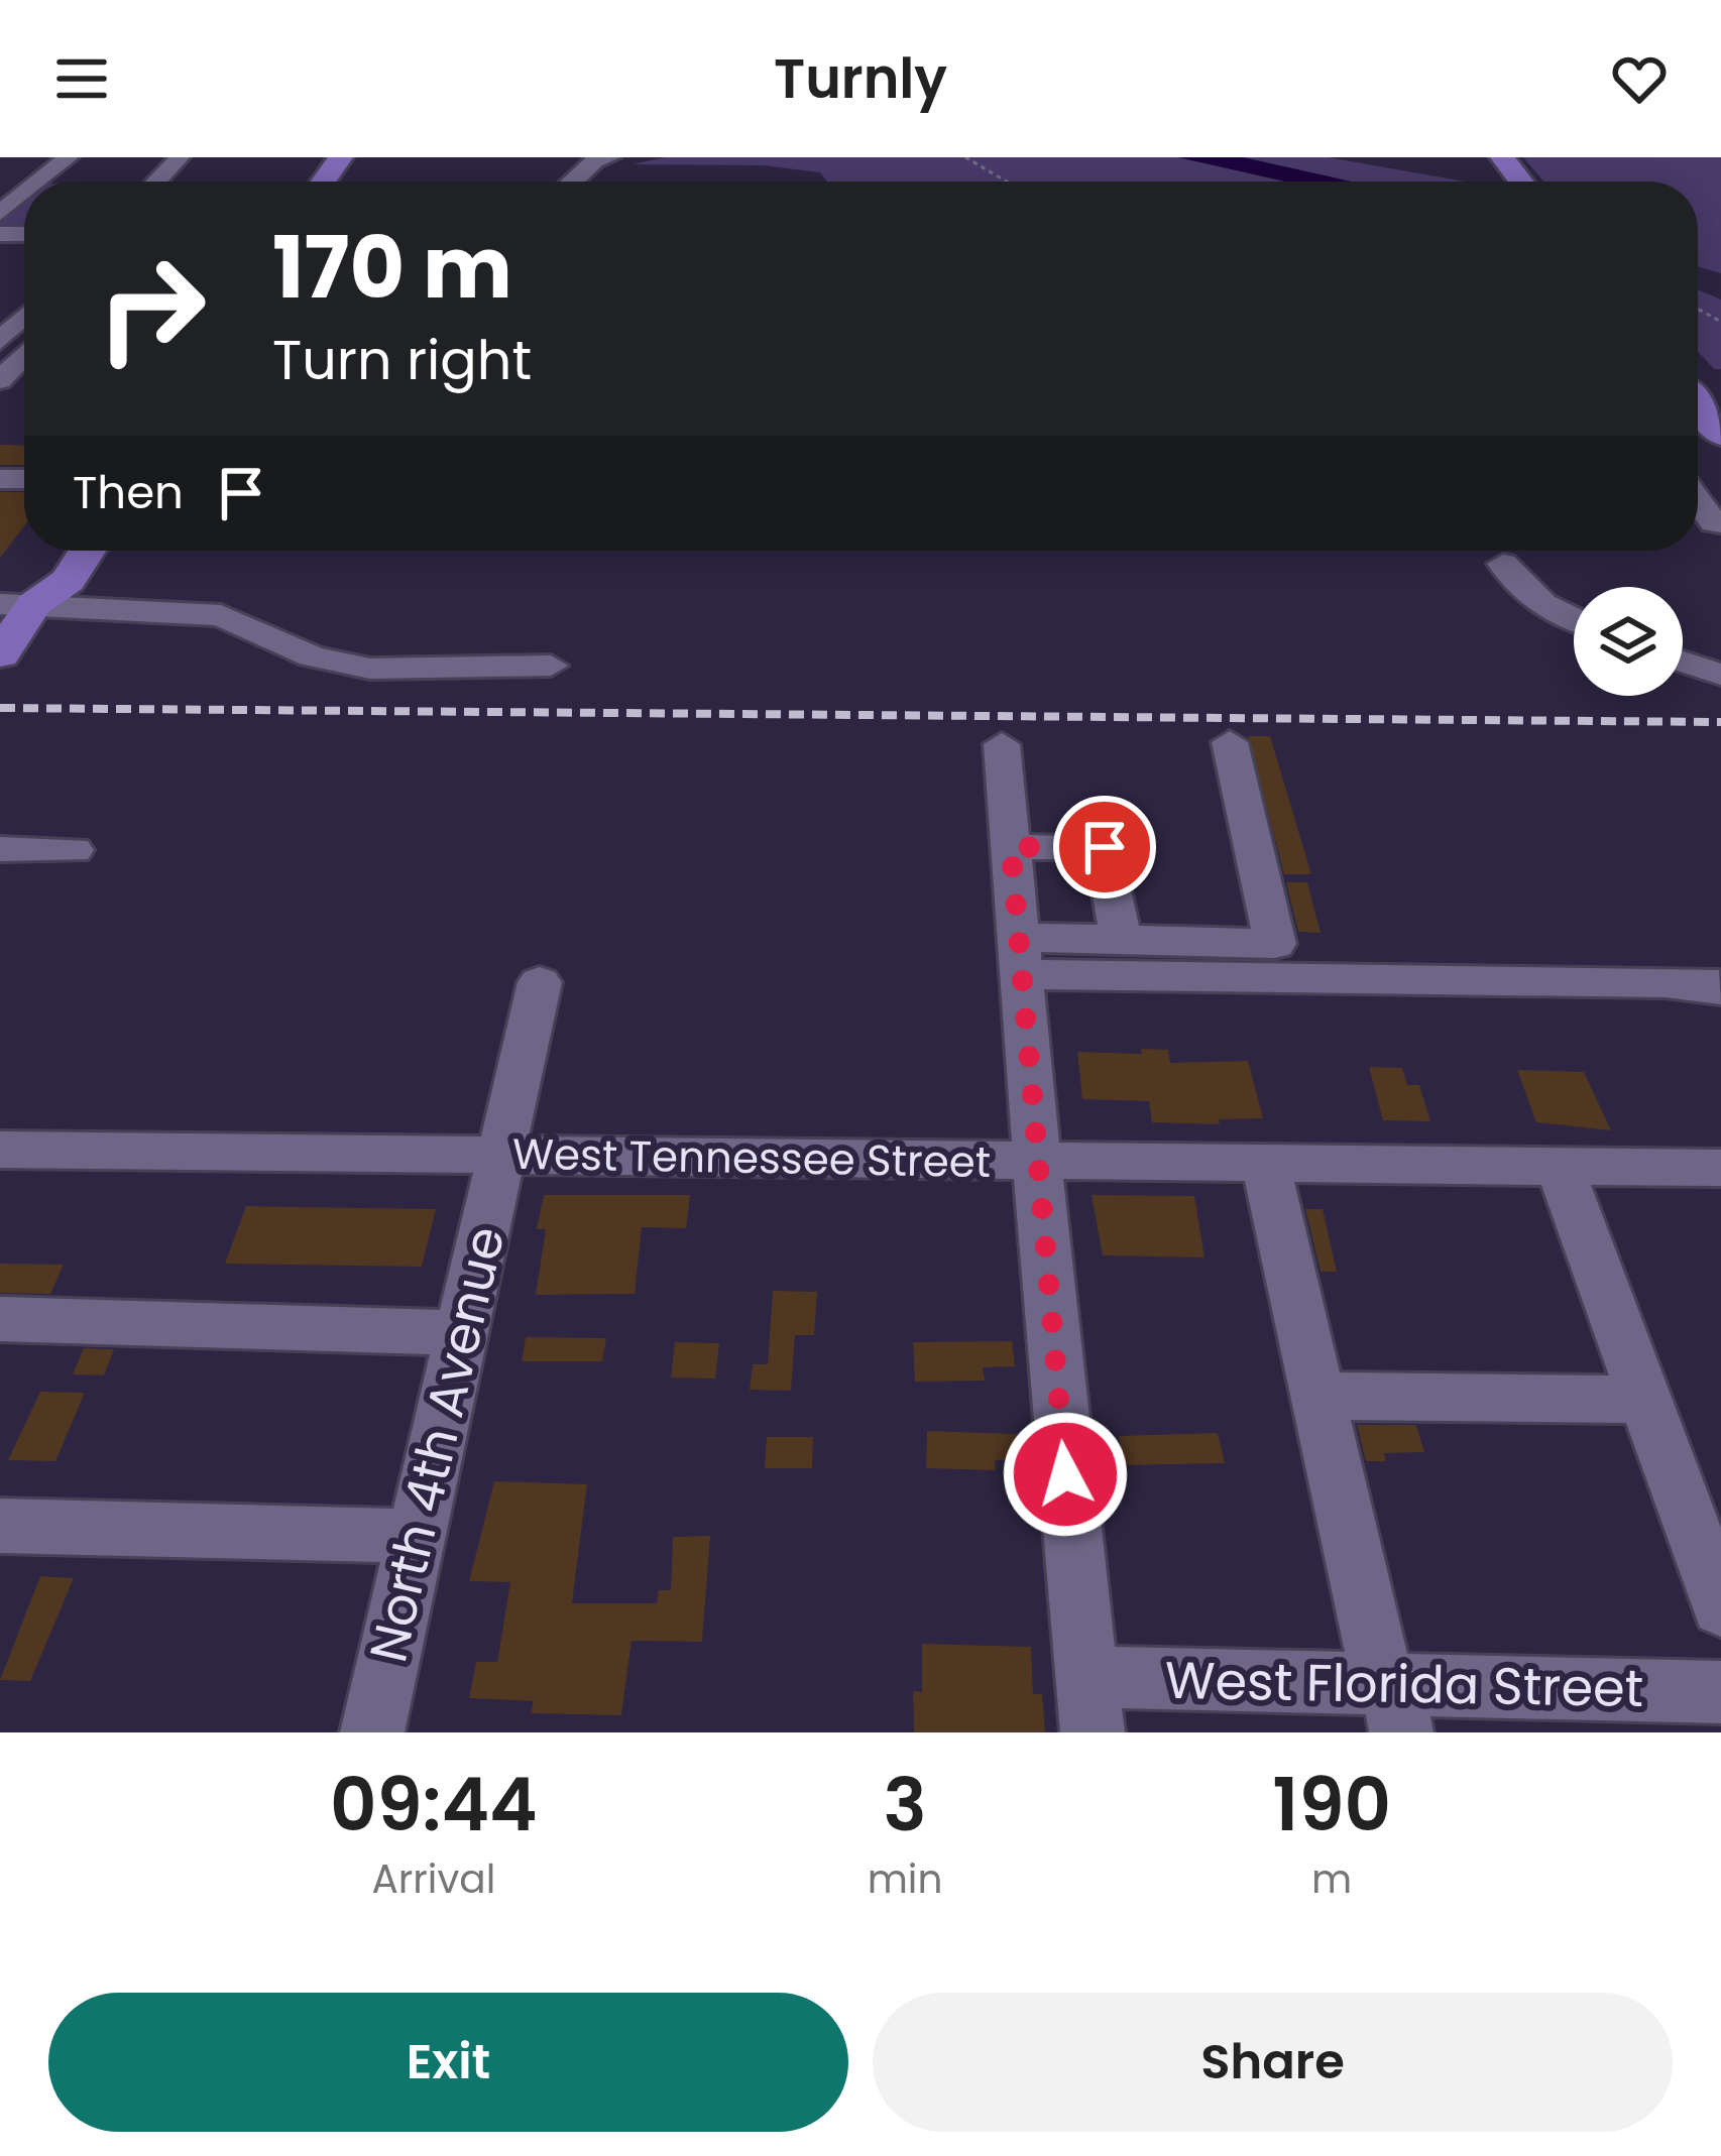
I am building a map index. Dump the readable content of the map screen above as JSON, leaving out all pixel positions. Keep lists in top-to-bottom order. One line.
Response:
{"streets":{"street":["West Tennessee Street","North 4th Avenue","West Florida Street"]},"crossings":[["West Tennessee Street","North 4th Avenue"]],"page":{"header":"Turnly","turn":["170 m","Turn right"],"then":"Then","eta":["09:44","Arrival","3","min","190","m"],"buttons":["Exit","Share"]}}
